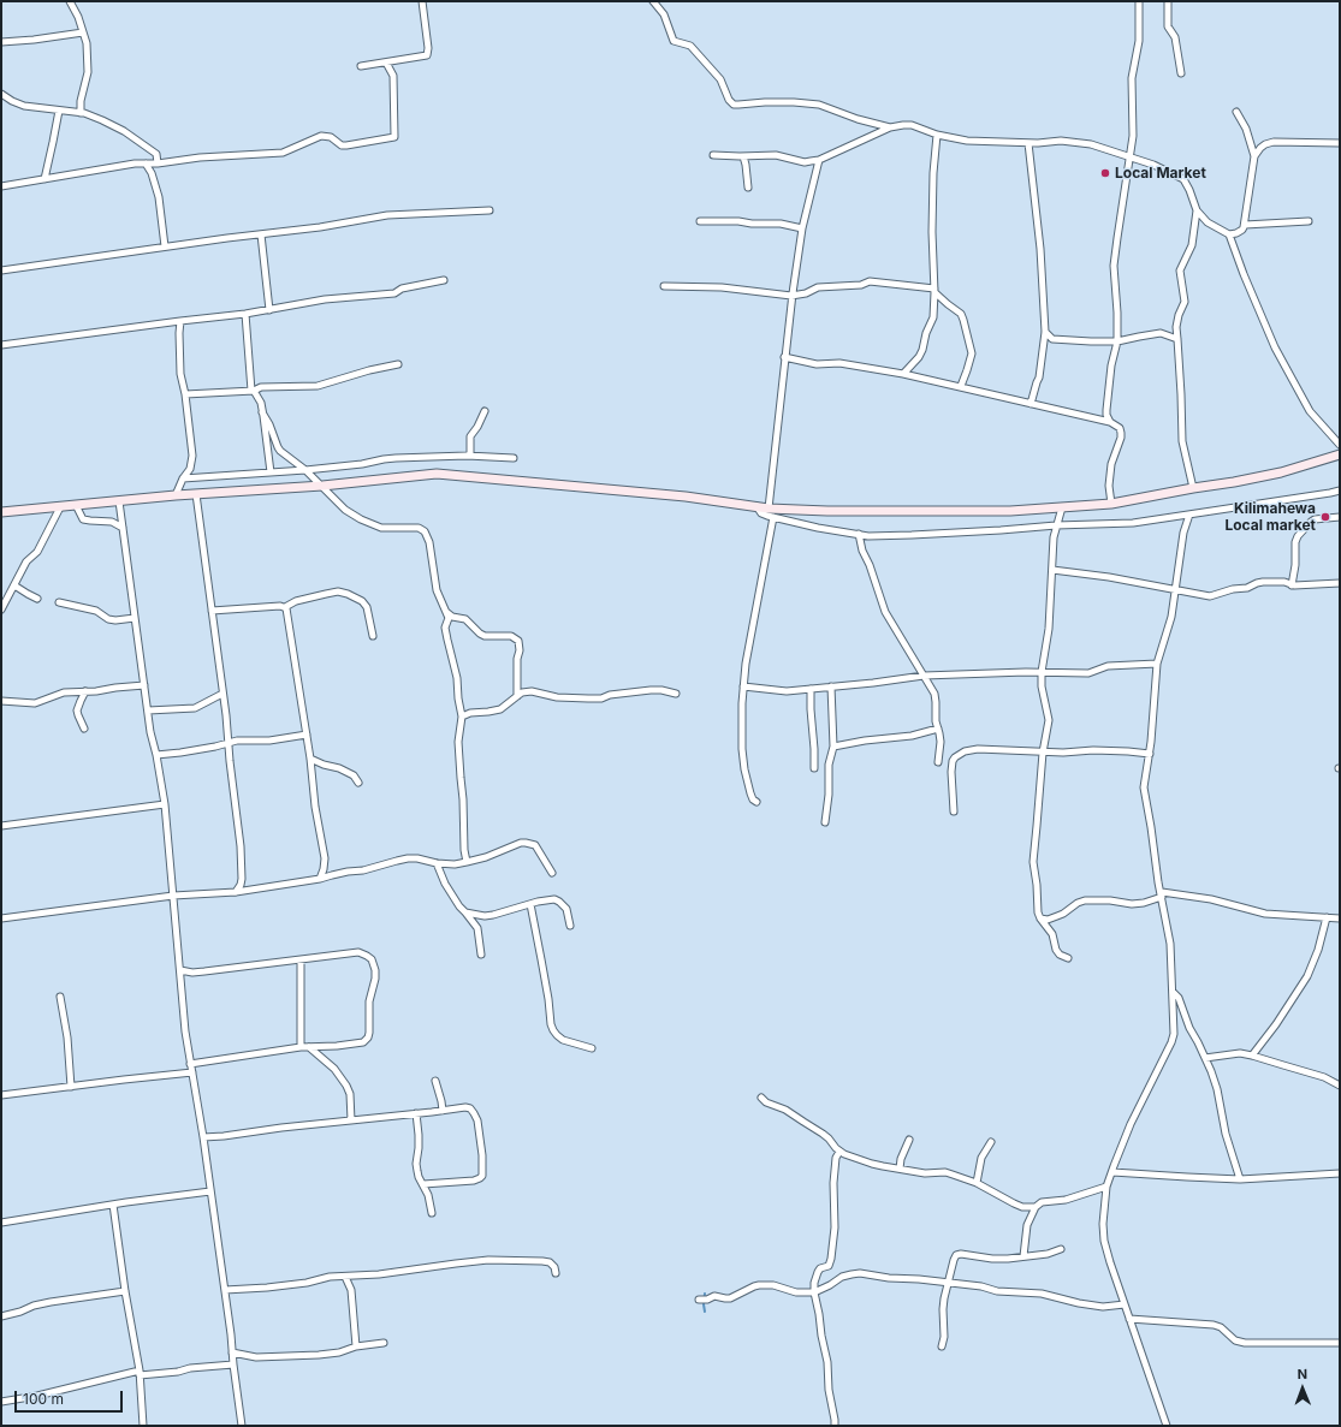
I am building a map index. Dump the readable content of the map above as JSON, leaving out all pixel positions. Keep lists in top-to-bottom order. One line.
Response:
{"places":["Local Market","Kilimahewa Local market"],"scale_bar":"100 m","north":"top"}
